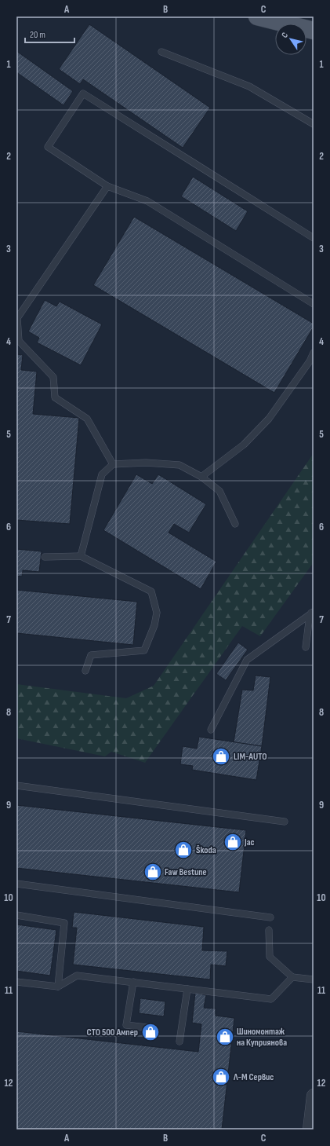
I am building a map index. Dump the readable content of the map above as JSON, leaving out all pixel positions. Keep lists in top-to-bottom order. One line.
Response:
{"places":{"shop":["LIM-AUTO","Jac","Škoda","Faw Bestune","СТО 500 Ампер","Шиномонтаж на Куприянова","Л-М Сервис"]},"scale_bar":"20 m","north":"top left","grid":{"columns":["A","B","C"],"rows":["1","2","3","4","5","6","7","8","9","10","11","12"]}}
